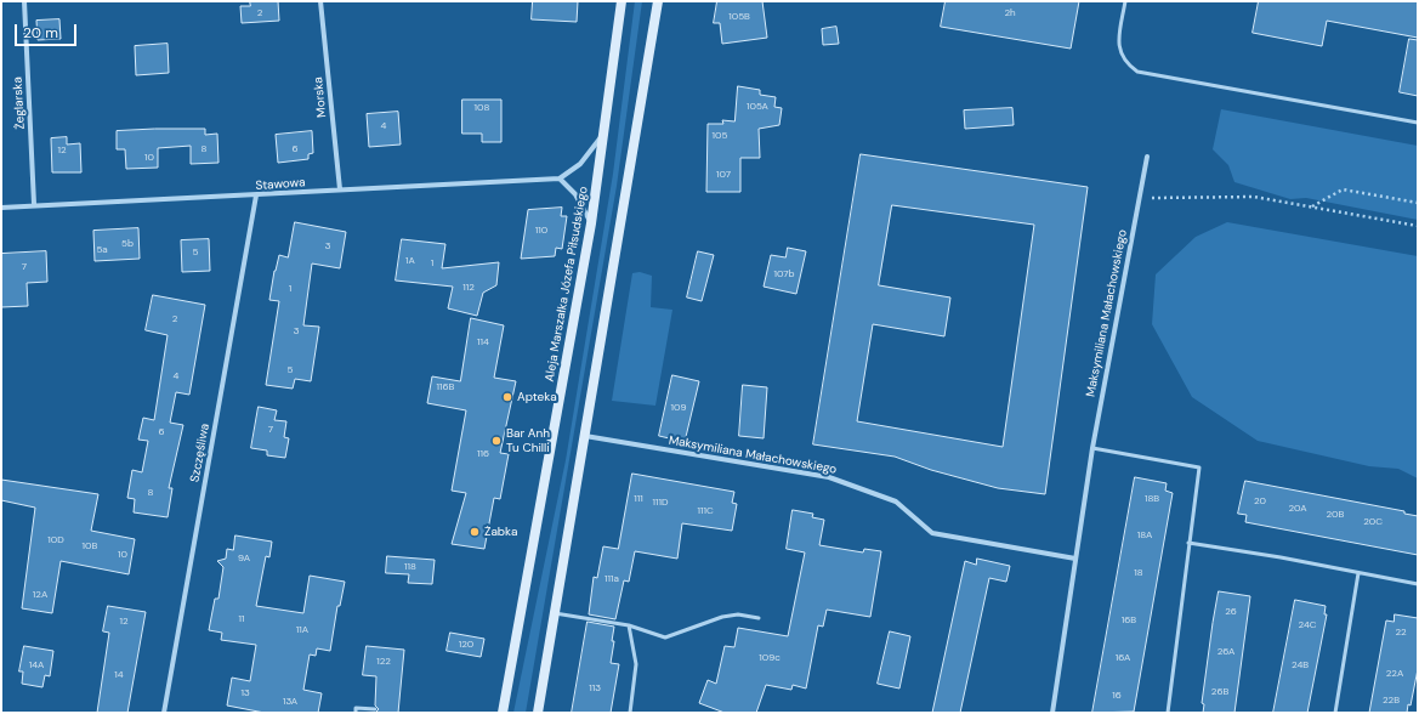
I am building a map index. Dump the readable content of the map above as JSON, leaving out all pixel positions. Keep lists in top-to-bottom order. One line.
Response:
{"streets":{"main road":["Aleja Marszałka Józefa Piłsudskiego"],"street":["Morska","Żeglarska","Stawowa","Maksymiliana Małachowskiego","Szczęśliwa"]},"crossings":[["Morska","Stawowa"],["Żeglarska","Stawowa"],["Stawowa","Szczęśliwa"]],"places":["Apteka","Bar Anh Tu Chilli","Żabka"],"house_numbers":["2","2h","105B","105A","108","4","105","8","6","12","10","107","110","5b","3","5a","5","1A","1","7","107b","112","1","2","3","114","5","4","116B","109","7","6","116","8","111","18B","20","111D","20A","111C","20B","20C","18A","10D","10B","10","9A","118","18","111a","12A","26","11","16B","12","24C","11A","22","120","26A","109c","16A","122","14A","24B","22A","14","113","26B","13","16","22B","13A"],"scale_bar":"20 m"}
